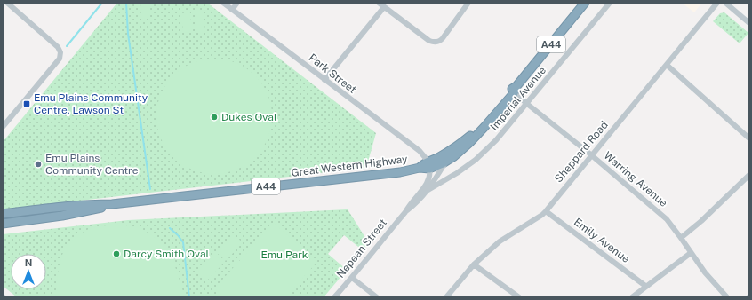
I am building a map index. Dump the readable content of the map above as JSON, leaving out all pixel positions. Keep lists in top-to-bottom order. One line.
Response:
{"streets":{"highway":["A44","Great Western Highway"],"street":["Park Street","Imperial Avenue","Sheppard Road","Warring Avenue","Emily Avenue","Nepean Street"]},"crossings":[["Park Street","Great Western Highway"],["Park Street","Nepean Street"],["Imperial Avenue","Warring Avenue"],["Imperial Avenue","Nepean Street"],["Sheppard Road","Warring Avenue"],["Sheppard Road","Emily Avenue"],["Great Western Highway","Warring Avenue"],["Great Western Highway","Nepean Street"]],"parks":["Emu Park"],"places":{"transit":["Emu Plains Community Centre, Lawson St"],"other":["Dukes Oval","Emu Plains Community Centre","Darcy Smith Oval"]},"north":"top"}
